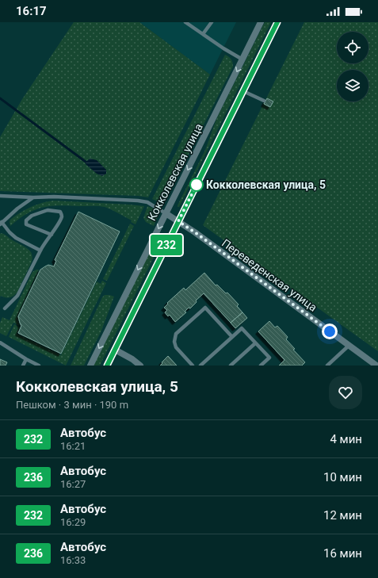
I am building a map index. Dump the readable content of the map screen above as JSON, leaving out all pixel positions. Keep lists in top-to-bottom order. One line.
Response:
{"streets":{"street":["Кокколевская улица","Переведенская улица"]},"crossings":[["Кокколевская улица","Переведенская улица"]],"places":["Кокколевская улица, 5"],"lines":["bus line 232"],"page":{"status":"16:17","on_map":"232","heading":["Кокколевская улица, 5","Пешком · 3 мин · 190 m"],"list":[{"mark":"232","name":"Автобус","note":"16:21","value":"4 мин"},{"mark":"236","name":"Автобус","note":"16:27","value":"10 мин"},{"mark":"232","name":"Автобус","note":"16:29","value":"12 мин"},{"mark":"236","name":"Автобус","note":"16:33","value":"16 мин"}]}}
